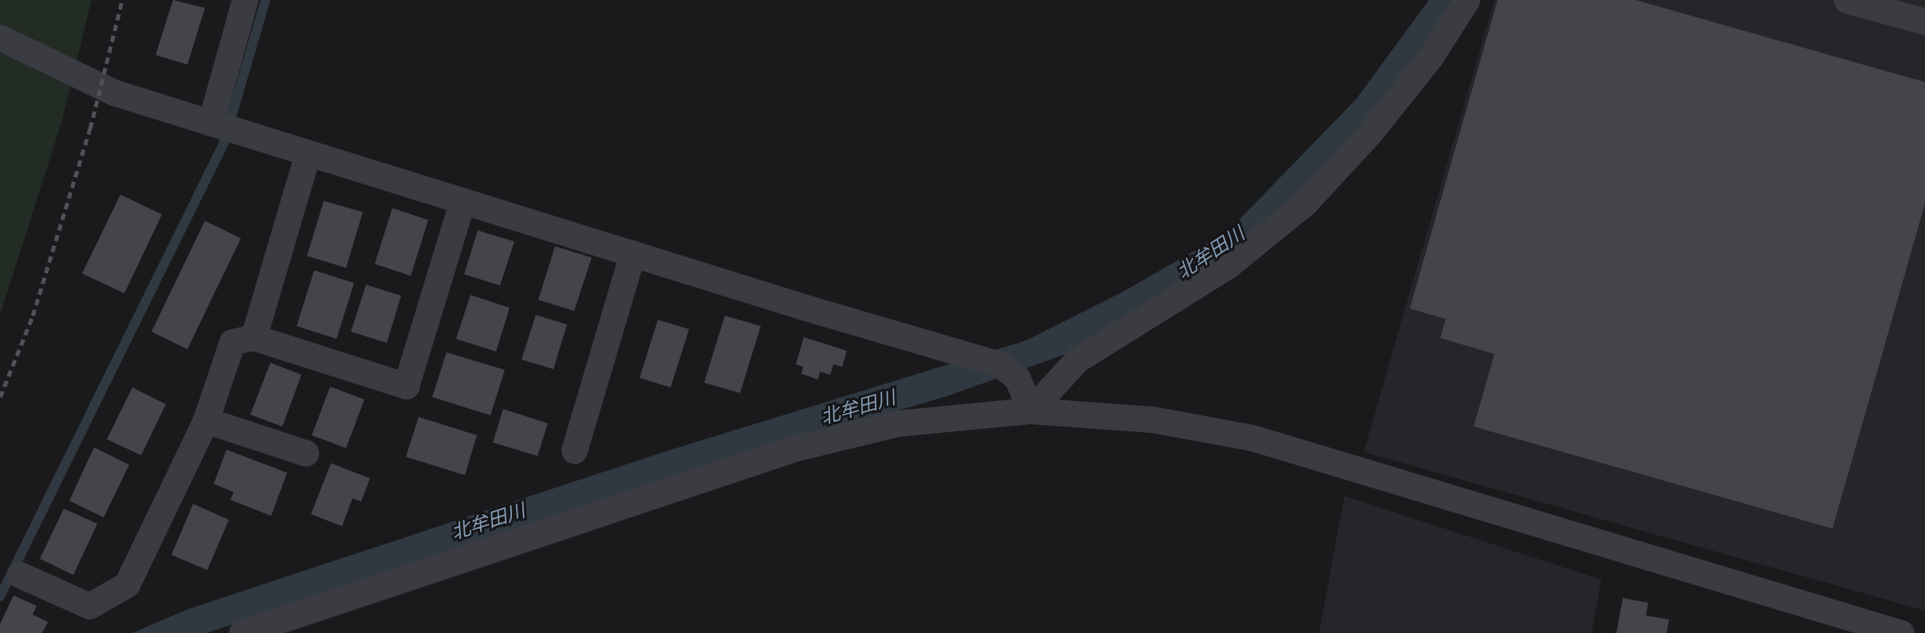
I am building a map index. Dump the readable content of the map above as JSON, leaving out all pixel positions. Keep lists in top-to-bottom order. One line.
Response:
{"water":["北牟田川"]}
